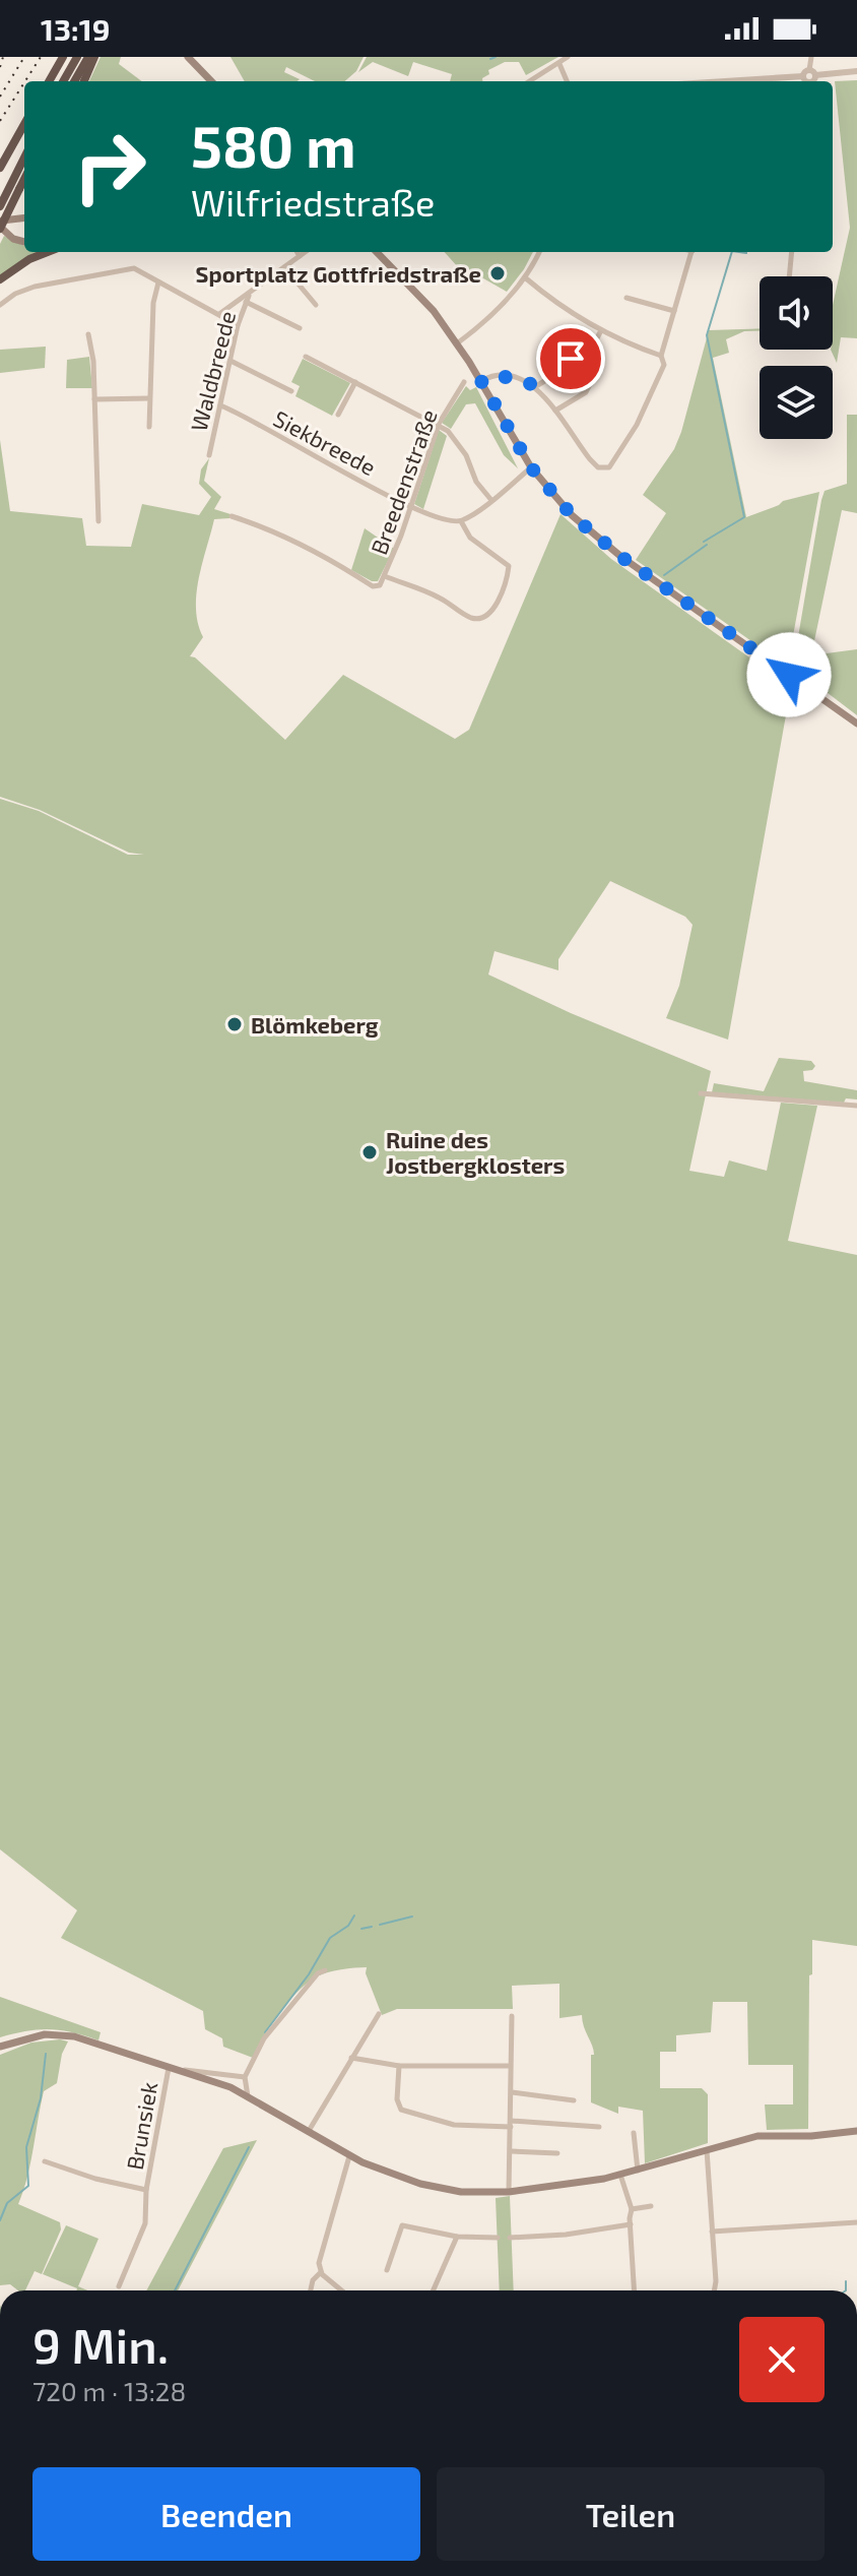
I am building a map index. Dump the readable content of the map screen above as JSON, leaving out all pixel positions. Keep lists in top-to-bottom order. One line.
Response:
{"streets":{"street":["Waldbreede","Siekbreede","Breedenstraße","Brunsiek"]},"crossings":[["Waldbreede","Siekbreede"],["Siekbreede","Breedenstraße"]],"places":["Sportplatz Gottfriedstraße","Blömkeberg","Ruine des Jostbergklosters"],"page":{"status":"13:19","turn":["580 m","Wilfriedstraße"],"heading":["9 Min.","720 m · 13:28"],"buttons":["Beenden","Teilen"]}}
